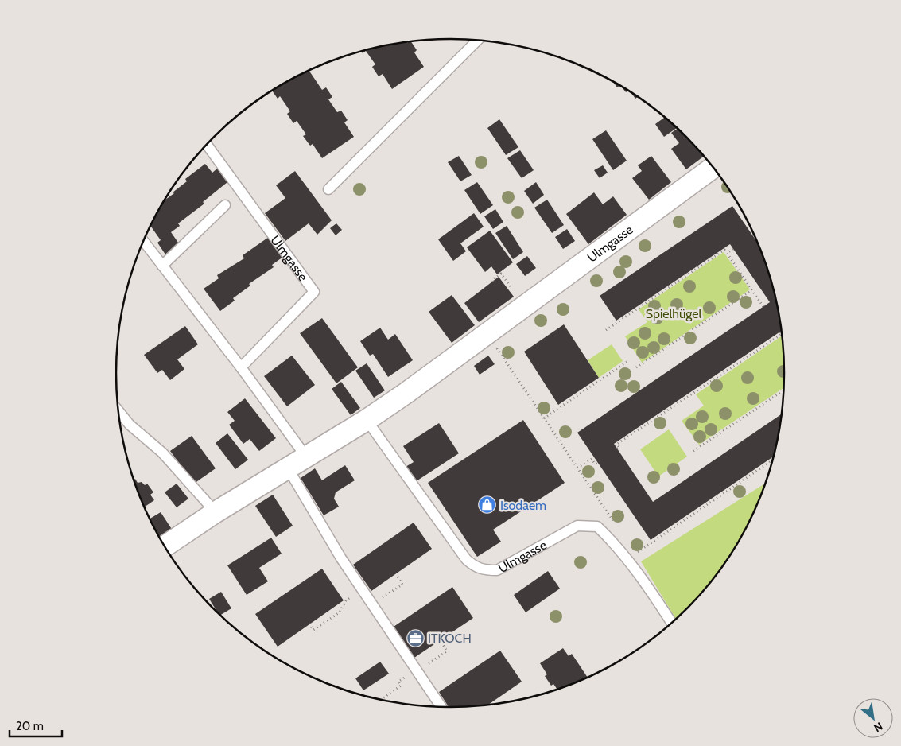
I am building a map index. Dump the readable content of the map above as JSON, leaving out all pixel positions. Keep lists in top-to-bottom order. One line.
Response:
{"streets":{"street":["Ulmgasse"]},"parks":["Spielhügel"],"places":{"shop":["Isodaem"],"office":["ITKOCH"]},"scale_bar":"20 m","north":"bottom right"}
